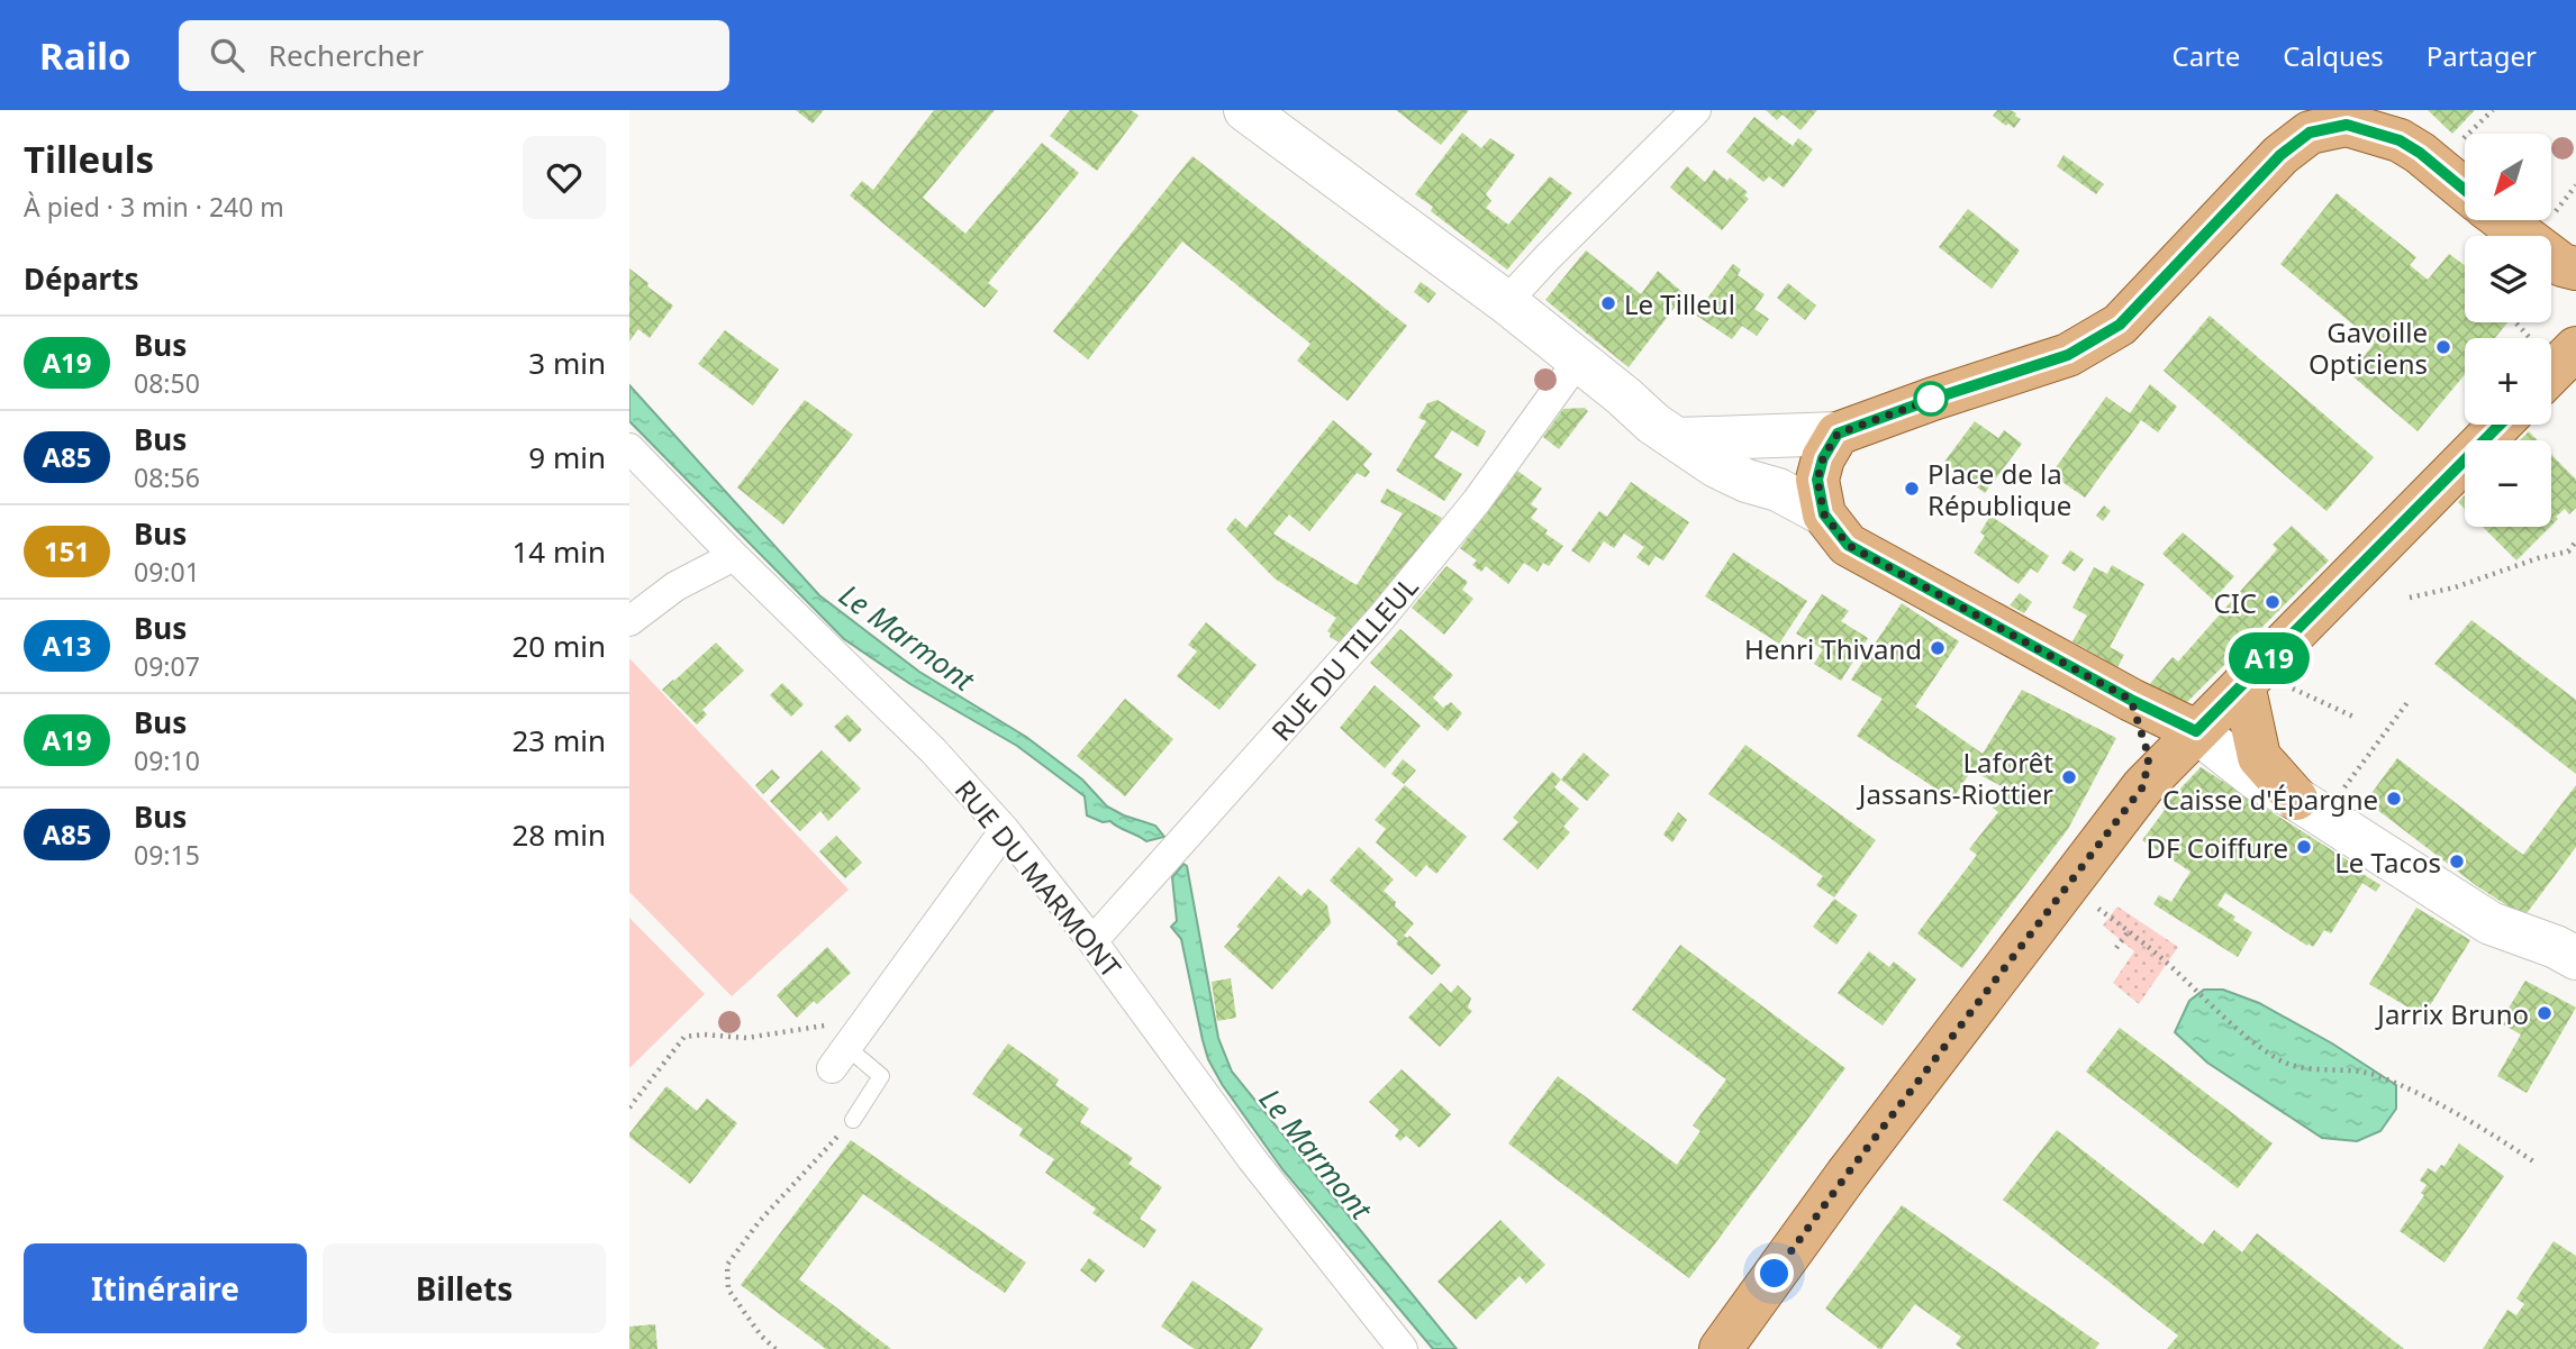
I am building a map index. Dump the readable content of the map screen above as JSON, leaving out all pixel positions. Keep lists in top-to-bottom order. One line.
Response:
{"streets":{"street":["RUE DU TILLEUL","RUE DU MARMONT"]},"crossings":[["RUE DU TILLEUL","RUE DU MARMONT"]],"water":["Le Marmont"],"places":["Le Tilleul","Gavoille Opticiens","Place de la République","CIC","Henri Thivand","Laforêt Jassans-Riottier","Caisse d'Épargne","DF Coiffure","Le Tacos","Jarrix Bruno"],"lines":["bus line A19"],"north":"bottom left","page":{"header":"Railo","search":"Rechercher","nav":["Carte","Calques","Partager"],"heading":[["Tilleuls","À pied · 3 min · 240 m"],"Départs"],"on_map":"A19","map_buttons":["+","−"],"list":[{"mark":"A19","name":"Bus","note":"08:50","value":"3 min"},{"mark":"A85","name":"Bus","note":"08:56","value":"9 min"},{"mark":"151","name":"Bus","note":"09:01","value":"14 min"},{"mark":"A13","name":"Bus","note":"09:07","value":"20 min"},{"mark":"A19","name":"Bus","note":"09:10","value":"23 min"},{"mark":"A85","name":"Bus","note":"09:15","value":"28 min"}],"buttons":["Itinéraire","Billets"]}}
